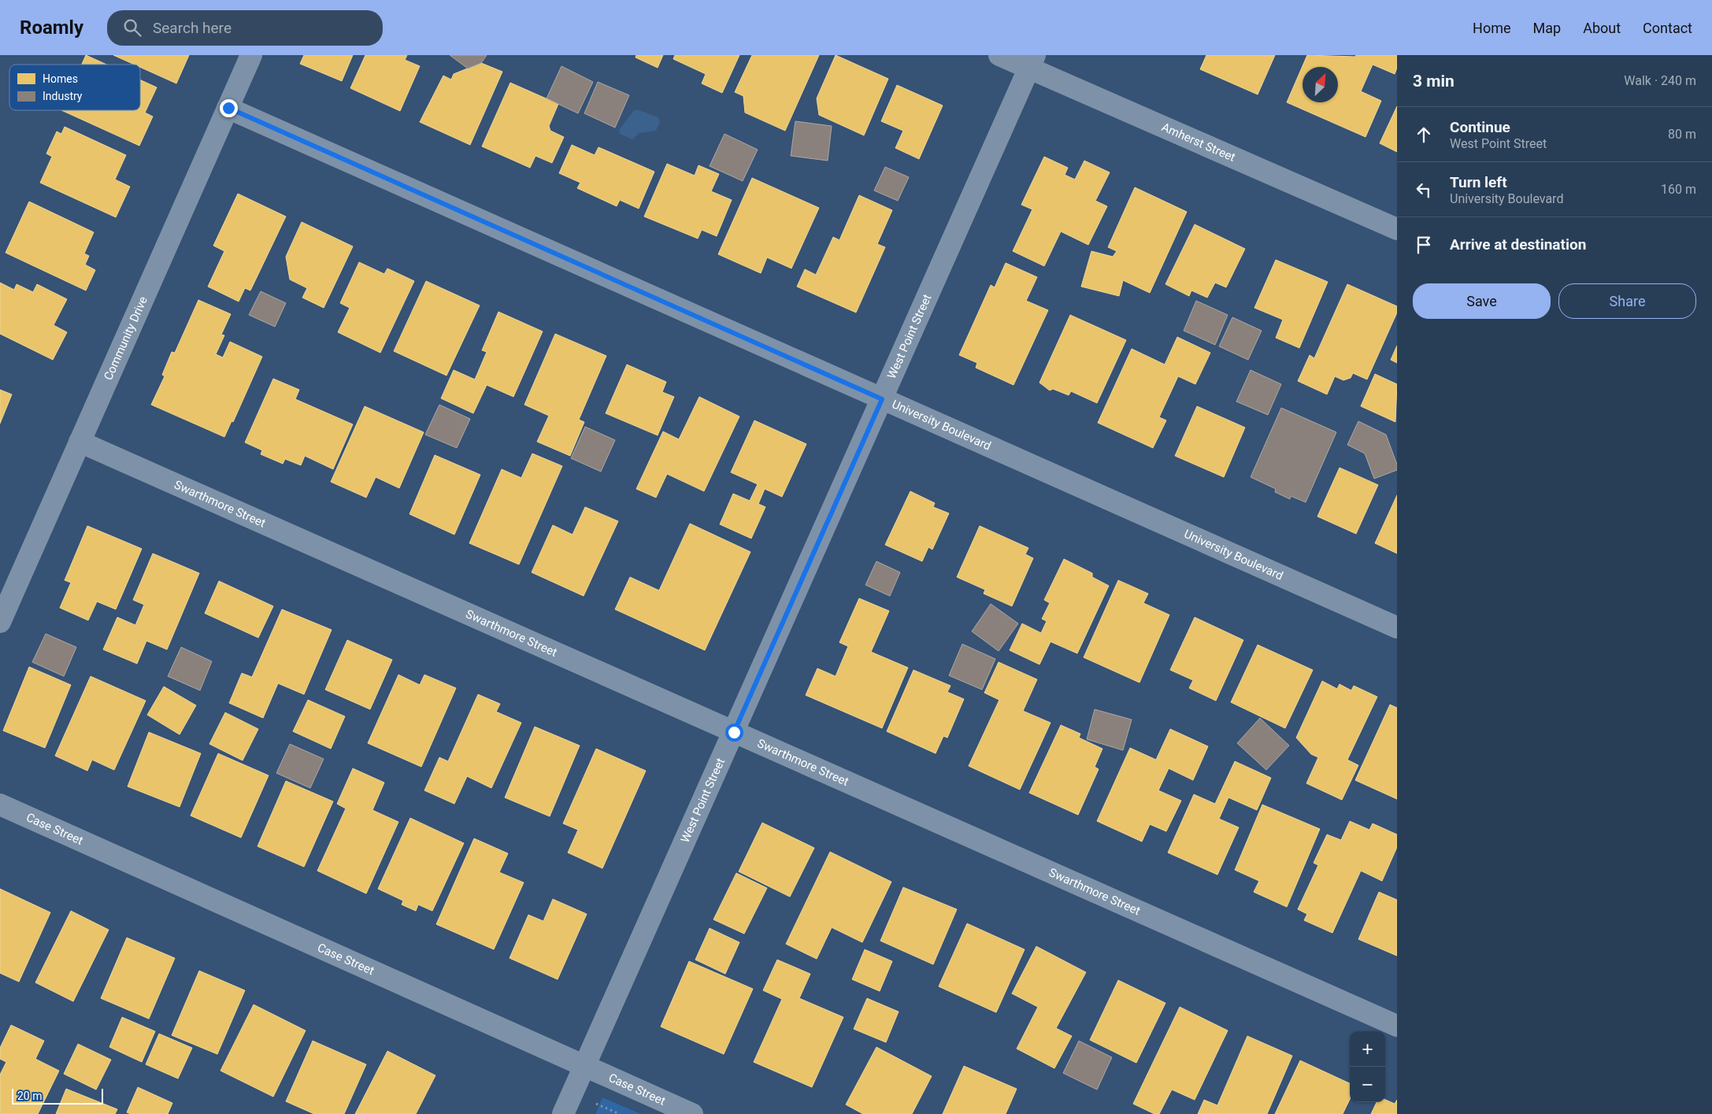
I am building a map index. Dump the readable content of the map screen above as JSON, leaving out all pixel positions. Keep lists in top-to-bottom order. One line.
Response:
{"streets":{"street":["Amherst Street","West Point Street","Community Drive","University Boulevard","Swarthmore Street","Case Street"]},"crossings":[["Amherst Street","West Point Street"],["West Point Street","University Boulevard"],["West Point Street","Swarthmore Street"],["West Point Street","Case Street"],["Community Drive","University Boulevard"],["Community Drive","Swarthmore Street"]],"legend":["Homes","Industry"],"scale_bar":"20 m","north":"top right","page":{"header":"Roamly","search":"Search here","nav":["Home","Map","About","Contact"],"heading":["3 min","Walk · 240 m"],"list":[["Continue","West Point Street","80 m"],["Turn left","University Boulevard","160 m"],"Arrive at destination"],"buttons":["Save","Share"],"map_buttons":["+","−"],"scale":"20 m"}}
